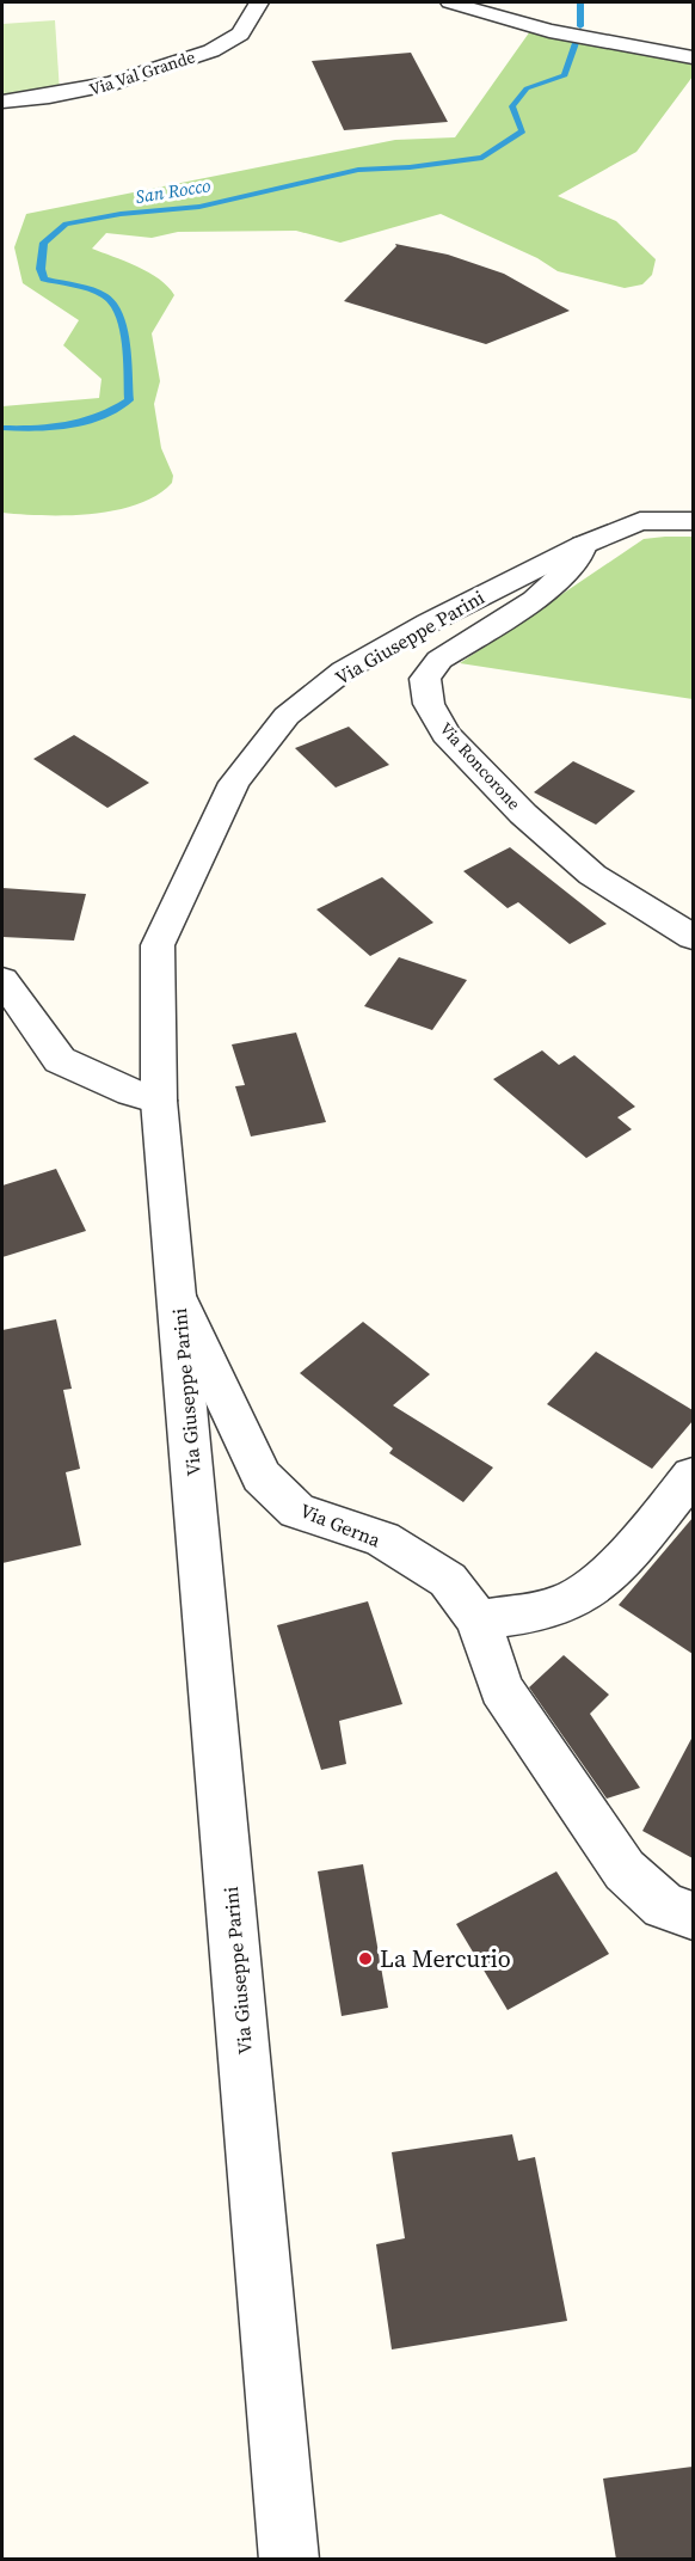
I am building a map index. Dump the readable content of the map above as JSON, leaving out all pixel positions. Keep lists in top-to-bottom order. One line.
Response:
{"streets":{"street":["Via Val Grande","Via Giuseppe Parini","Via Roncorone","Via Gerna"]},"crossings":[["Via Giuseppe Parini","Via Roncorone"],["Via Giuseppe Parini","Via Gerna"]],"water":["San Rocco"],"places":["La Mercurio"]}
